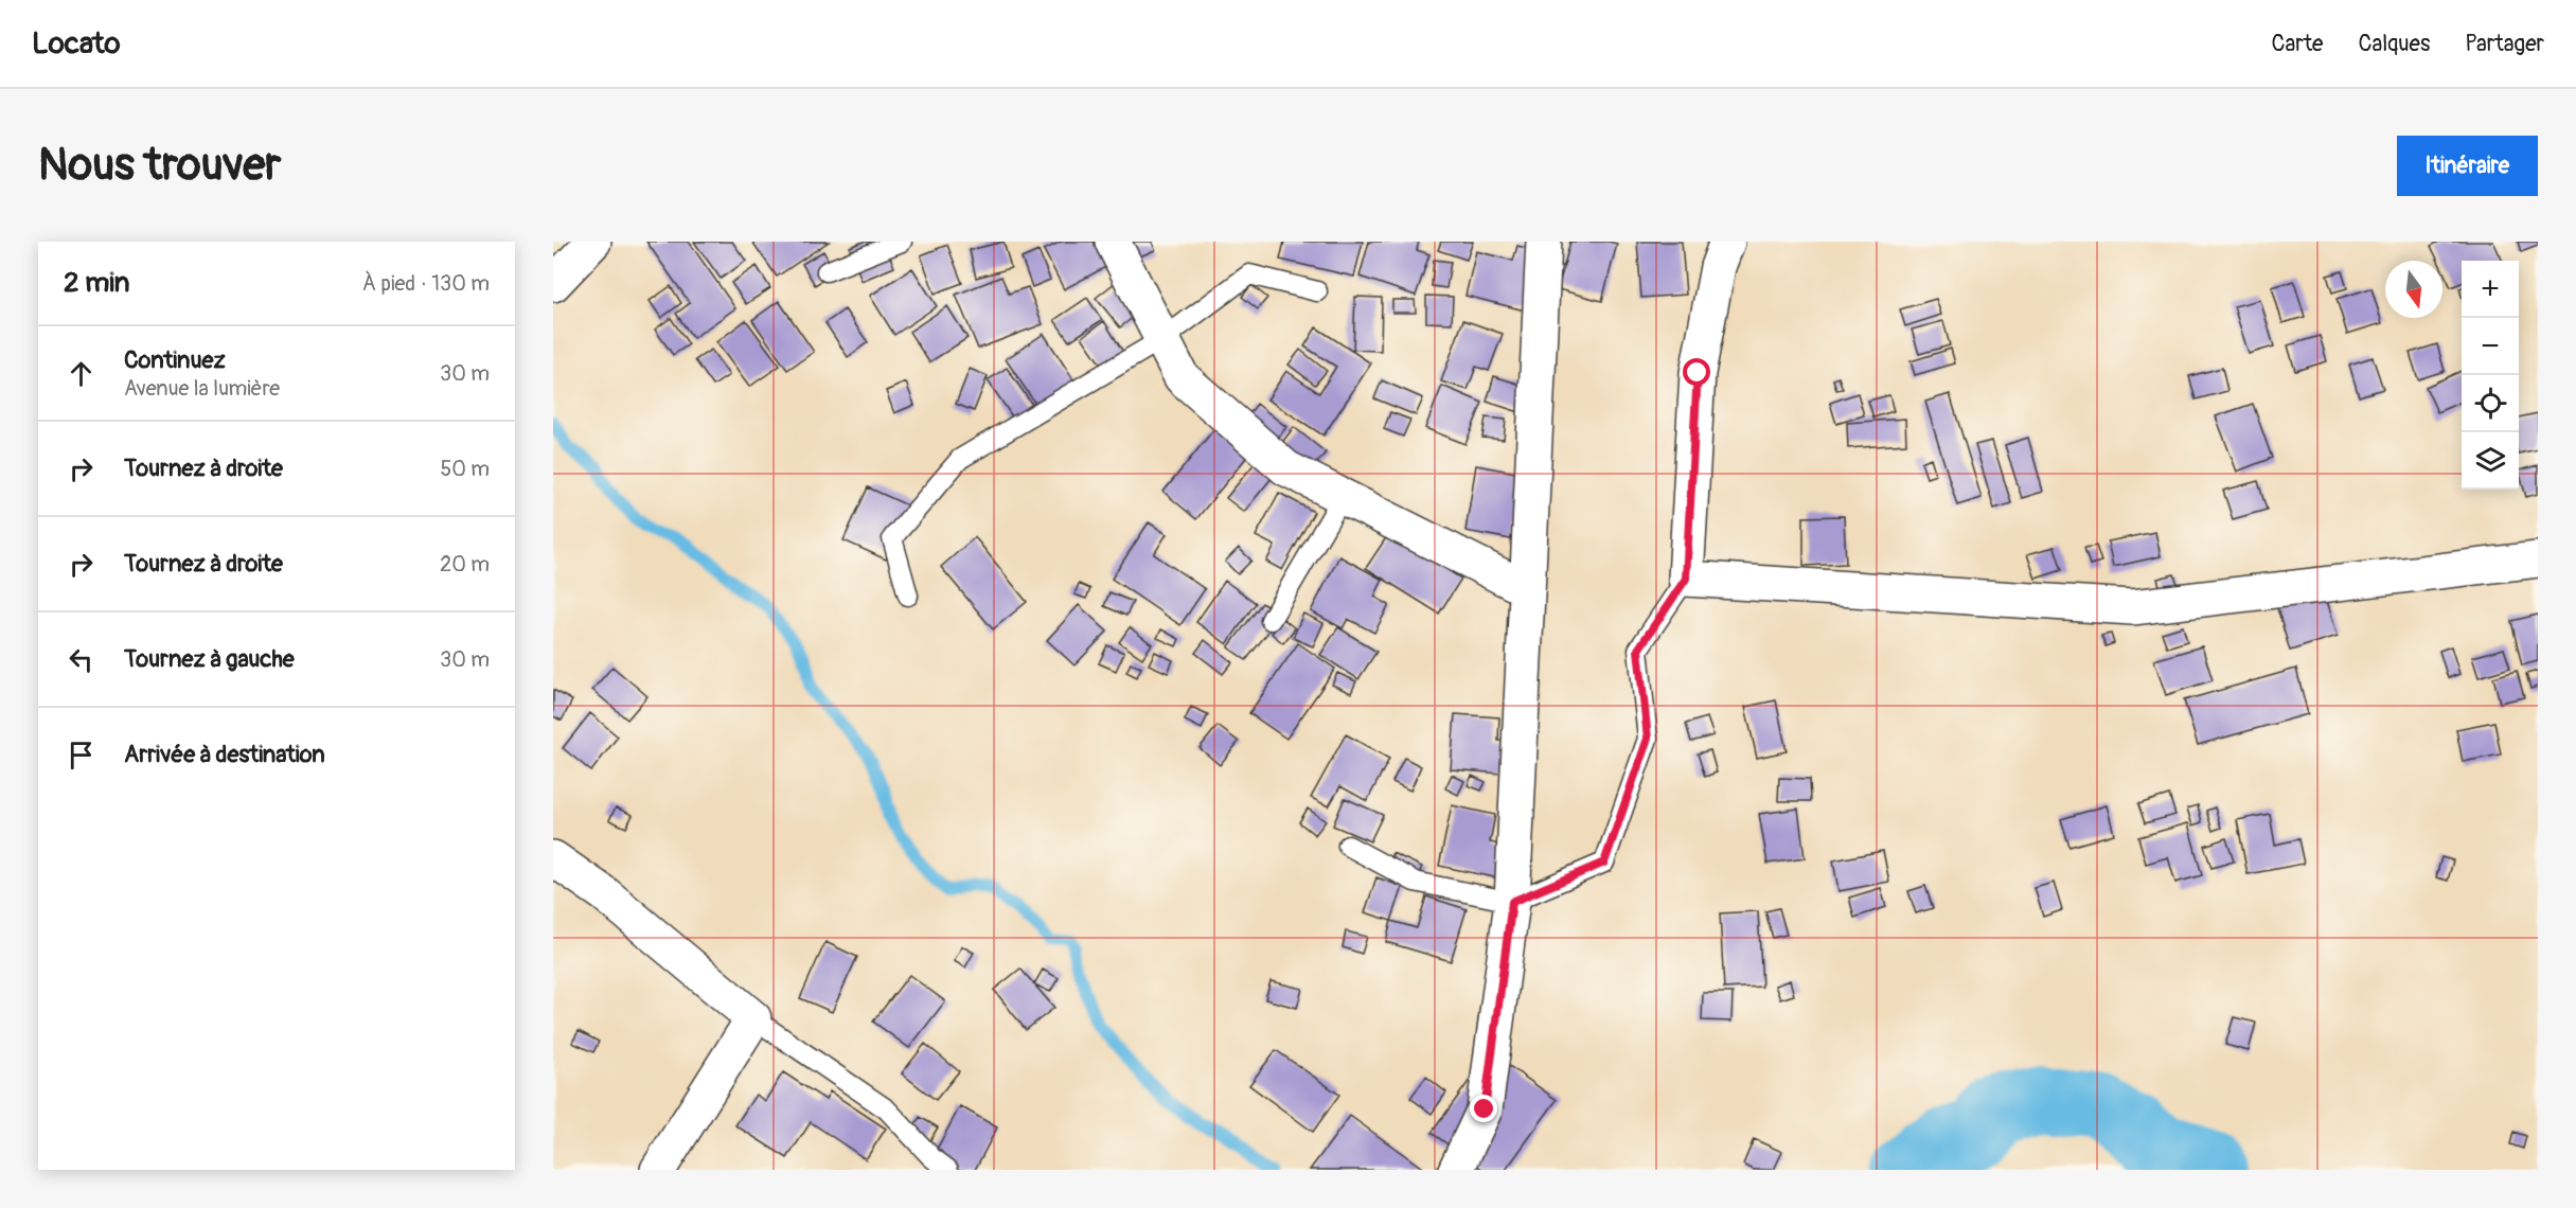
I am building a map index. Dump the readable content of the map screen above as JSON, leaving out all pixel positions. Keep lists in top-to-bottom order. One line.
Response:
{"north":"bottom","page":{"header":"Locato","nav":["Carte","Calques","Partager"],"buttons":"Itinéraire","title":"Nous trouver","heading":["2 min","À pied · 130 m"],"map_buttons":["+","−"],"list":[["Continuez","Avenue la lumière","30 m"],["Tournez à droite","50 m"],["Tournez à droite","20 m"],["Tournez à gauche","30 m"],"Arrivée à destination"]}}
